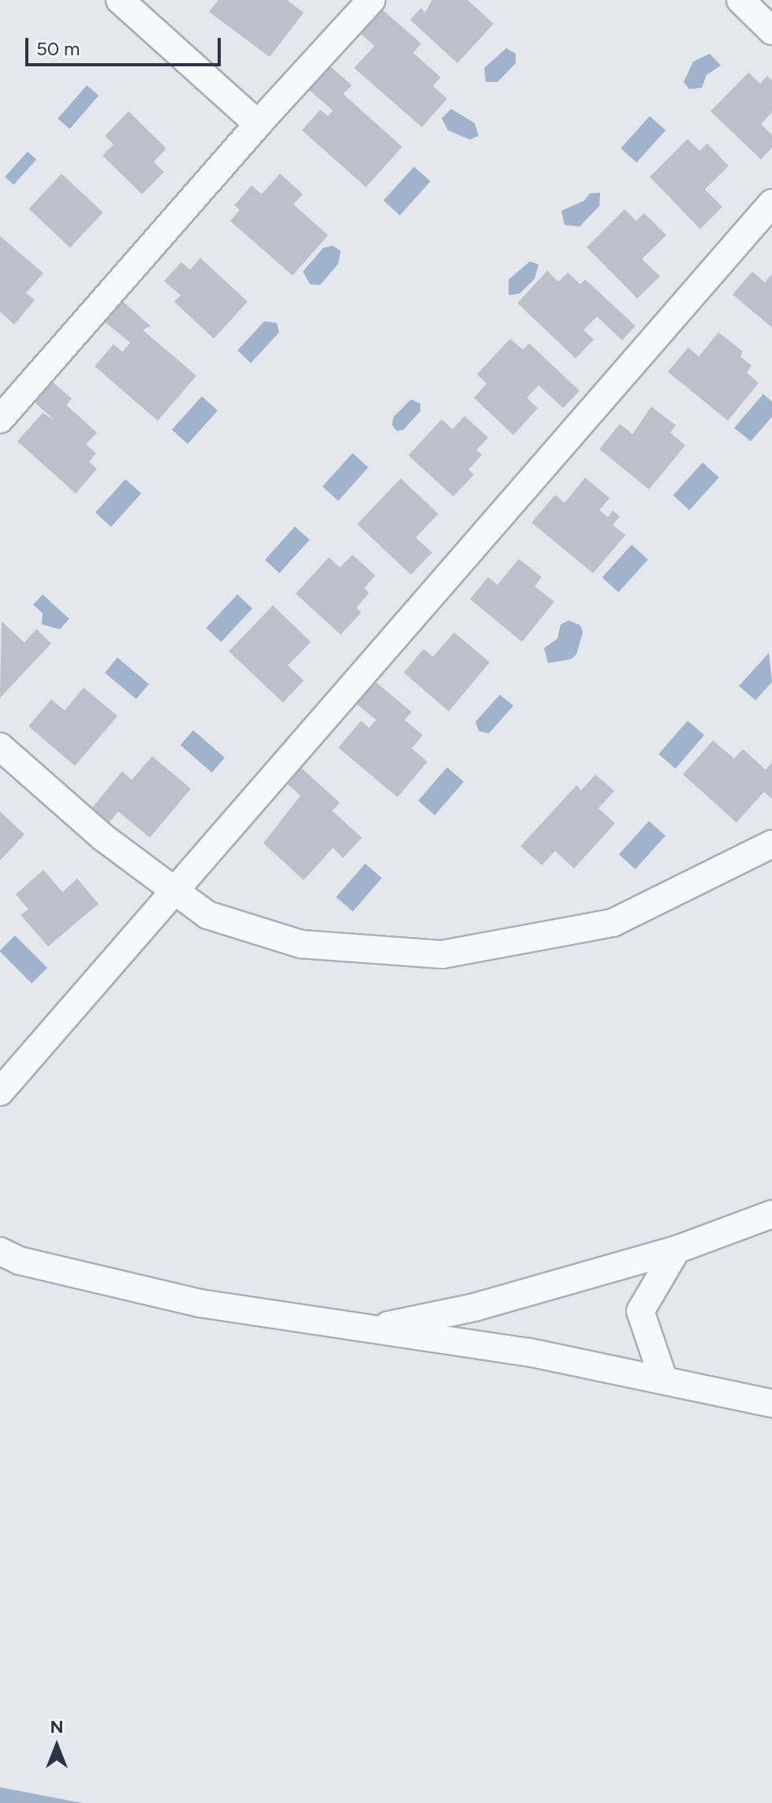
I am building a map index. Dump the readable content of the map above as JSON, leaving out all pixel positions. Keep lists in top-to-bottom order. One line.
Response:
{"scale_bar":"50 m","north":"top"}
